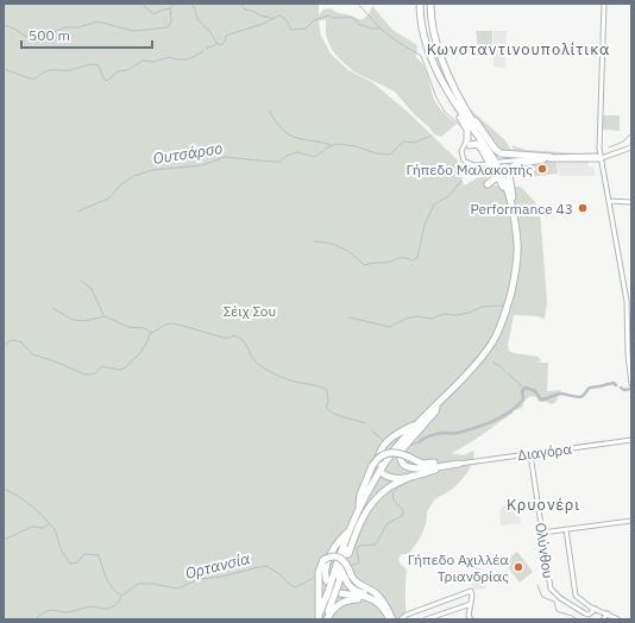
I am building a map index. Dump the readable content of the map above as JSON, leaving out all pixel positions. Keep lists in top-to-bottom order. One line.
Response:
{"streets":{"street":["Διαγόρα","Ολύνθου"]},"crossings":[["Διαγόρα","Ολύνθου"]],"districts":["Κωνσταντινουπολίτικα","Κρυονέρι"],"water":["Ουτσάρσο","Ορτανσία"],"parks":["Σέιχ Σου"],"places":["Γήπεδο Μαλακοπής","Performance 43","Γήπεδο Αχιλλέα Τριανδρίας"],"scale_bar":"500 m"}
